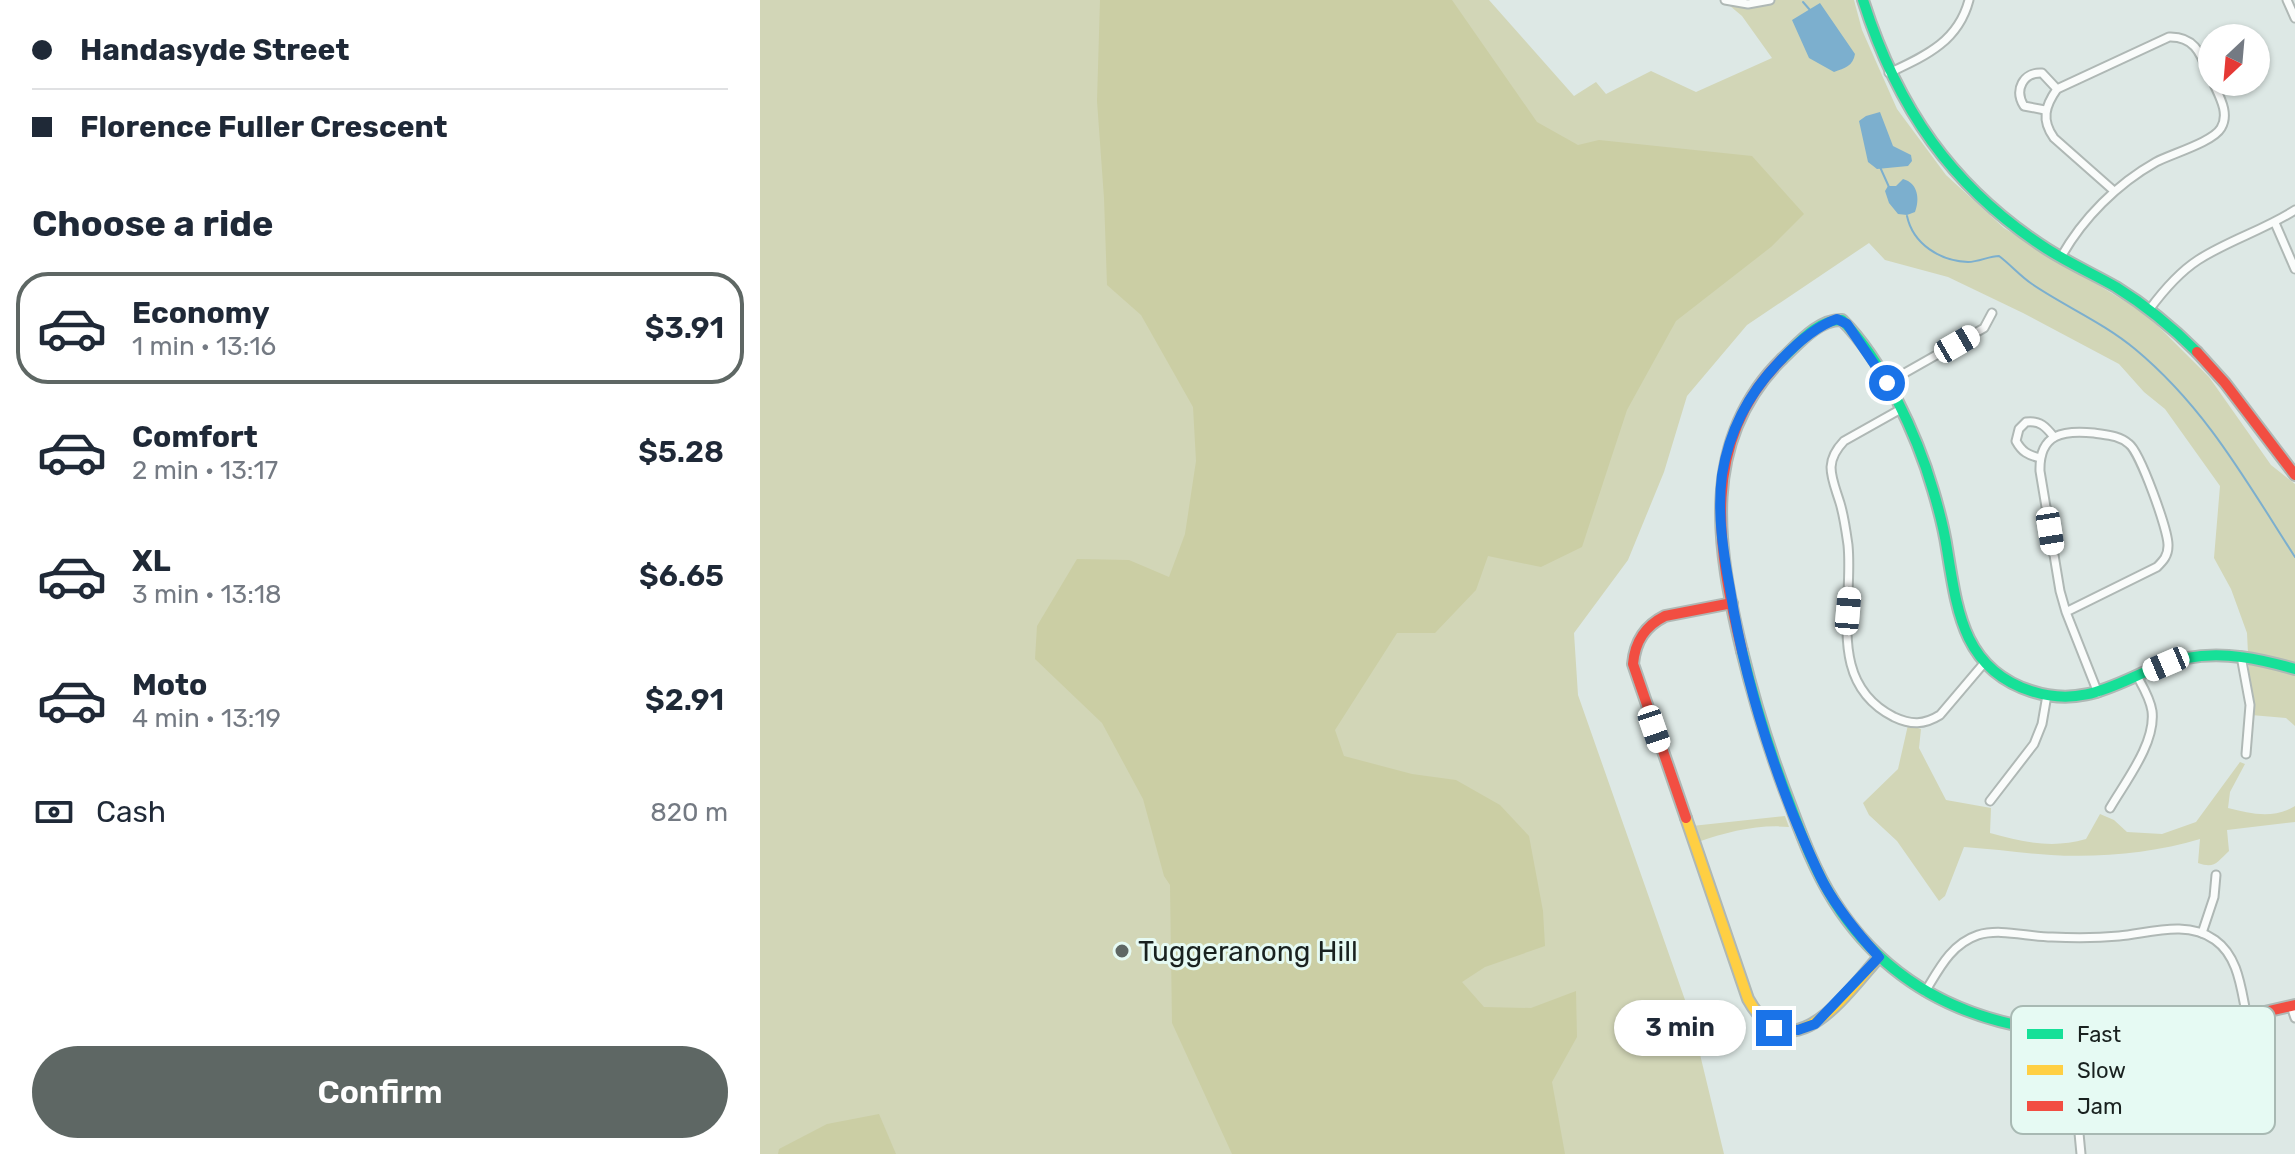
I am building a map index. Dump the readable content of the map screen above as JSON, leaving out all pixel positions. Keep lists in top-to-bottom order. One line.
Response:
{"places":["Tuggeranong Hill"],"legend":["Fast","Slow","Jam"],"north":"bottom left","page":{"banner":["Handasyde Street","Florence Fuller Crescent"],"heading":"Choose a ride","list":[{"name":"Economy","note":"1 min · 13:16","value":"$3.91"},{"name":"Comfort","note":"2 min · 13:17","value":"$5.28"},{"name":"XL","note":"3 min · 13:18","value":"$6.65"},{"name":"Moto","note":"4 min · 13:19","value":"$2.91"}],"pay":["Cash","820 m"],"bubble":"3 min","buttons":"Confirm"}}
